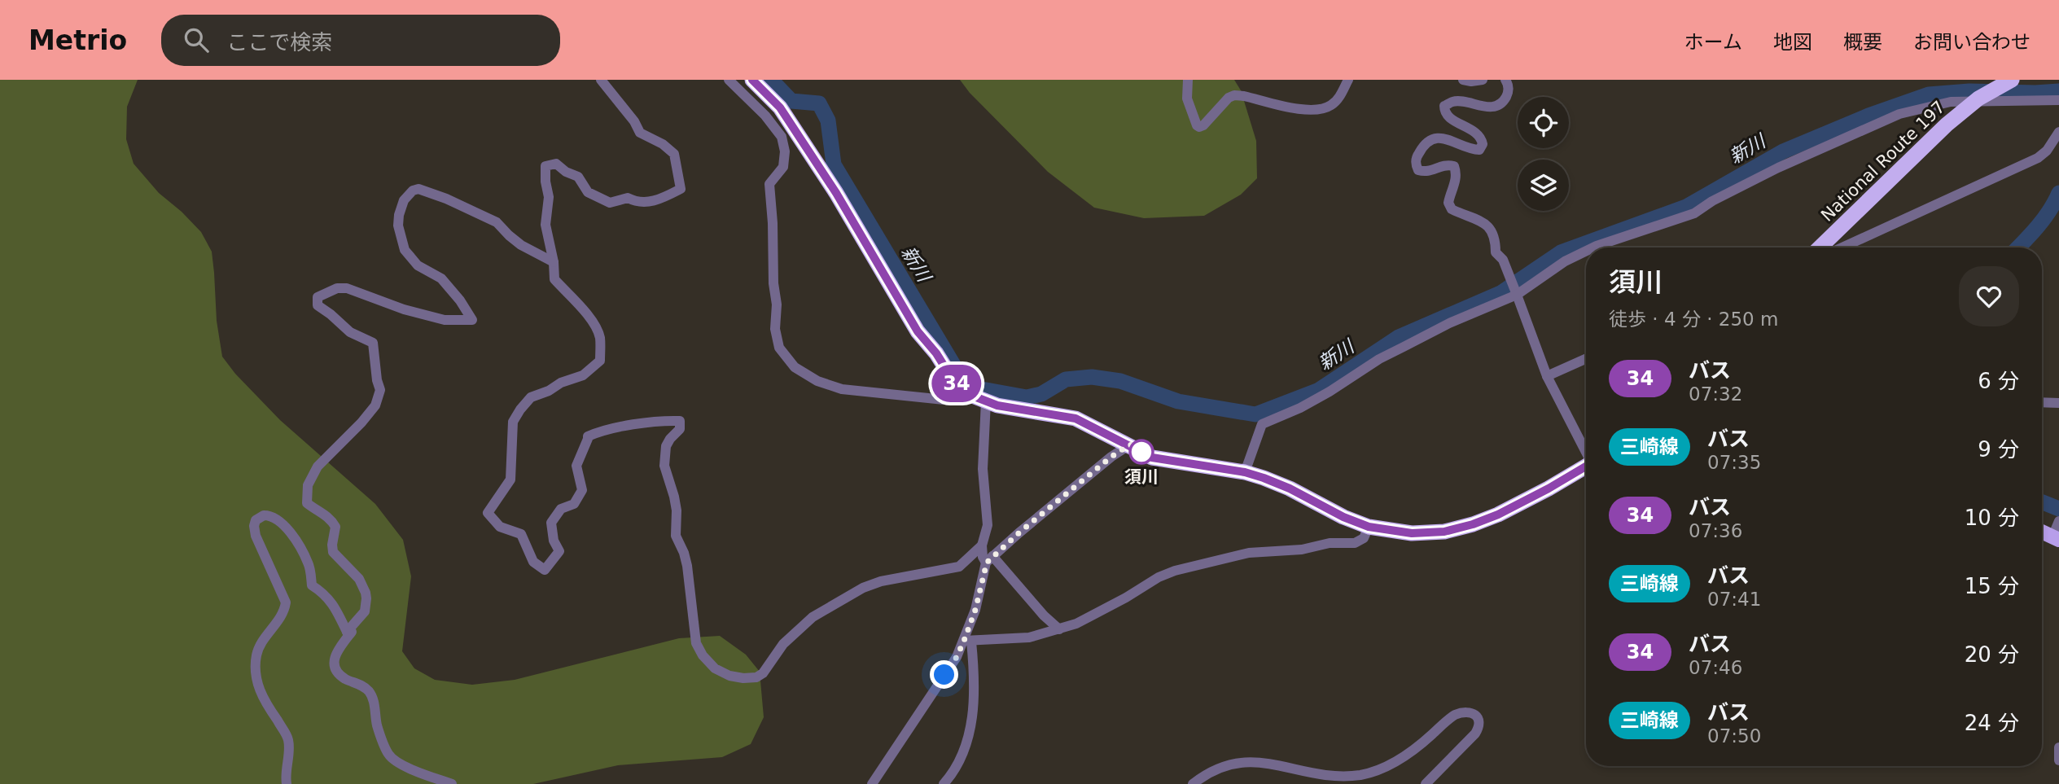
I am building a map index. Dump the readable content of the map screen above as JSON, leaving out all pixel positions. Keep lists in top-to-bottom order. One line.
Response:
{"streets":{"highway":["National Route 197"]},"water":["新川"],"places":["須川"],"lines":["bus line 34"],"page":{"header":"Metrio","search":"ここで検索","nav":["ホーム","地図","概要","お問い合わせ"],"on_map":"34","heading":["須川","徒歩 · 4 分 · 250 m"],"list":[{"mark":"34","name":"バス","note":"07:32","value":"6 分"},{"mark":"三崎線","name":"バス","note":"07:35","value":"9 分"},{"mark":"34","name":"バス","note":"07:36","value":"10 分"},{"mark":"三崎線","name":"バス","note":"07:41","value":"15 分"},{"mark":"34","name":"バス","note":"07:46","value":"20 分"},{"mark":"三崎線","name":"バス","note":"07:50","value":"24 分"}]}}
